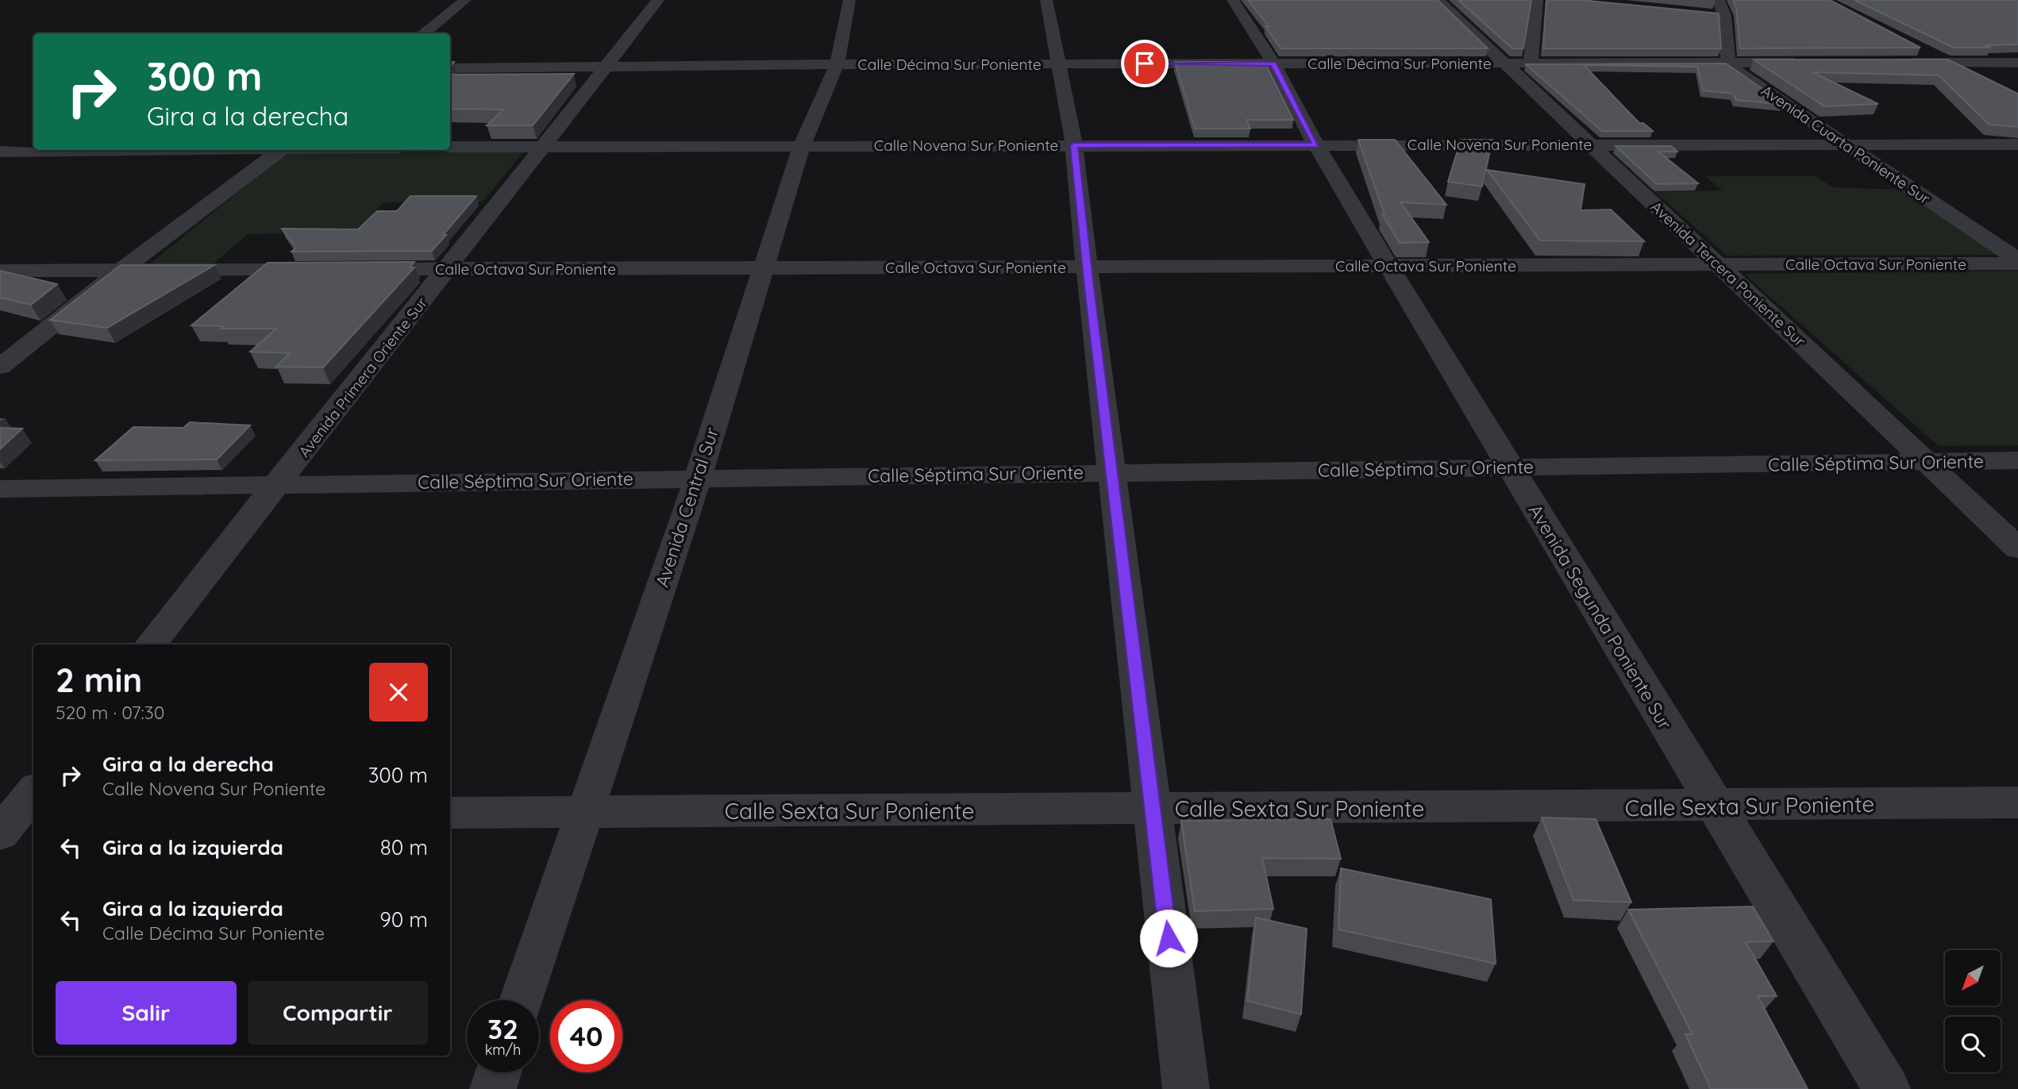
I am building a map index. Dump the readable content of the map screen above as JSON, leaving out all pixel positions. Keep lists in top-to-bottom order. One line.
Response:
{"streets":{"street":["Calle Décima Sur Poniente","Calle Novena Sur Poniente","Avenida Cuarta Poniente Sur","Calle Octava Sur Poniente","Avenida Tercera Poniente Sur","Avenida Primera Oriente Sur","Calle Séptima Sur Oriente","Avenida Central Sur","Avenida Segunda Poniente Sur","Calle Sexta Sur Poniente"]},"crossings":[["Calle Décima Sur Poniente","Avenida Cuarta Poniente Sur"],["Calle Décima Sur Poniente","Avenida Tercera Poniente Sur"],["Calle Décima Sur Poniente","Avenida Primera Oriente Sur"],["Calle Décima Sur Poniente","Avenida Central Sur"],["Calle Décima Sur Poniente","Avenida Segunda Poniente Sur"],["Calle Novena Sur Poniente","Avenida Cuarta Poniente Sur"],["Calle Novena Sur Poniente","Avenida Tercera Poniente Sur"],["Calle Novena Sur Poniente","Avenida Primera Oriente Sur"],["Calle Novena Sur Poniente","Avenida Central Sur"],["Calle Novena Sur Poniente","Avenida Segunda Poniente Sur"],["Avenida Cuarta Poniente Sur","Calle Octava Sur Poniente"],["Calle Octava Sur Poniente","Avenida Tercera Poniente Sur"],["Calle Octava Sur Poniente","Avenida Primera Oriente Sur"],["Calle Octava Sur Poniente","Avenida Central Sur"],["Calle Octava Sur Poniente","Avenida Segunda Poniente Sur"],["Avenida Tercera Poniente Sur","Calle Séptima Sur Oriente"],["Avenida Primera Oriente Sur","Calle Séptima Sur Oriente"],["Calle Séptima Sur Oriente","Avenida Central Sur"],["Calle Séptima Sur Oriente","Avenida Segunda Poniente Sur"],["Avenida Central Sur","Calle Sexta Sur Poniente"],["Avenida Segunda Poniente Sur","Calle Sexta Sur Poniente"]],"north":"bottom left","page":{"turn":["300 m","Gira a la derecha"],"heading":["2 min","520 m · 07:30"],"list":[{"name":"Gira a la derecha","note":"Calle Novena Sur Poniente","value":"300 m"},{"name":"Gira a la izquierda","value":"80 m"},{"name":"Gira a la izquierda","note":"Calle Décima Sur Poniente","value":"90 m"}],"buttons":["Salir","Compartir"],"speed":"32 km/h","limit":"40"}}
